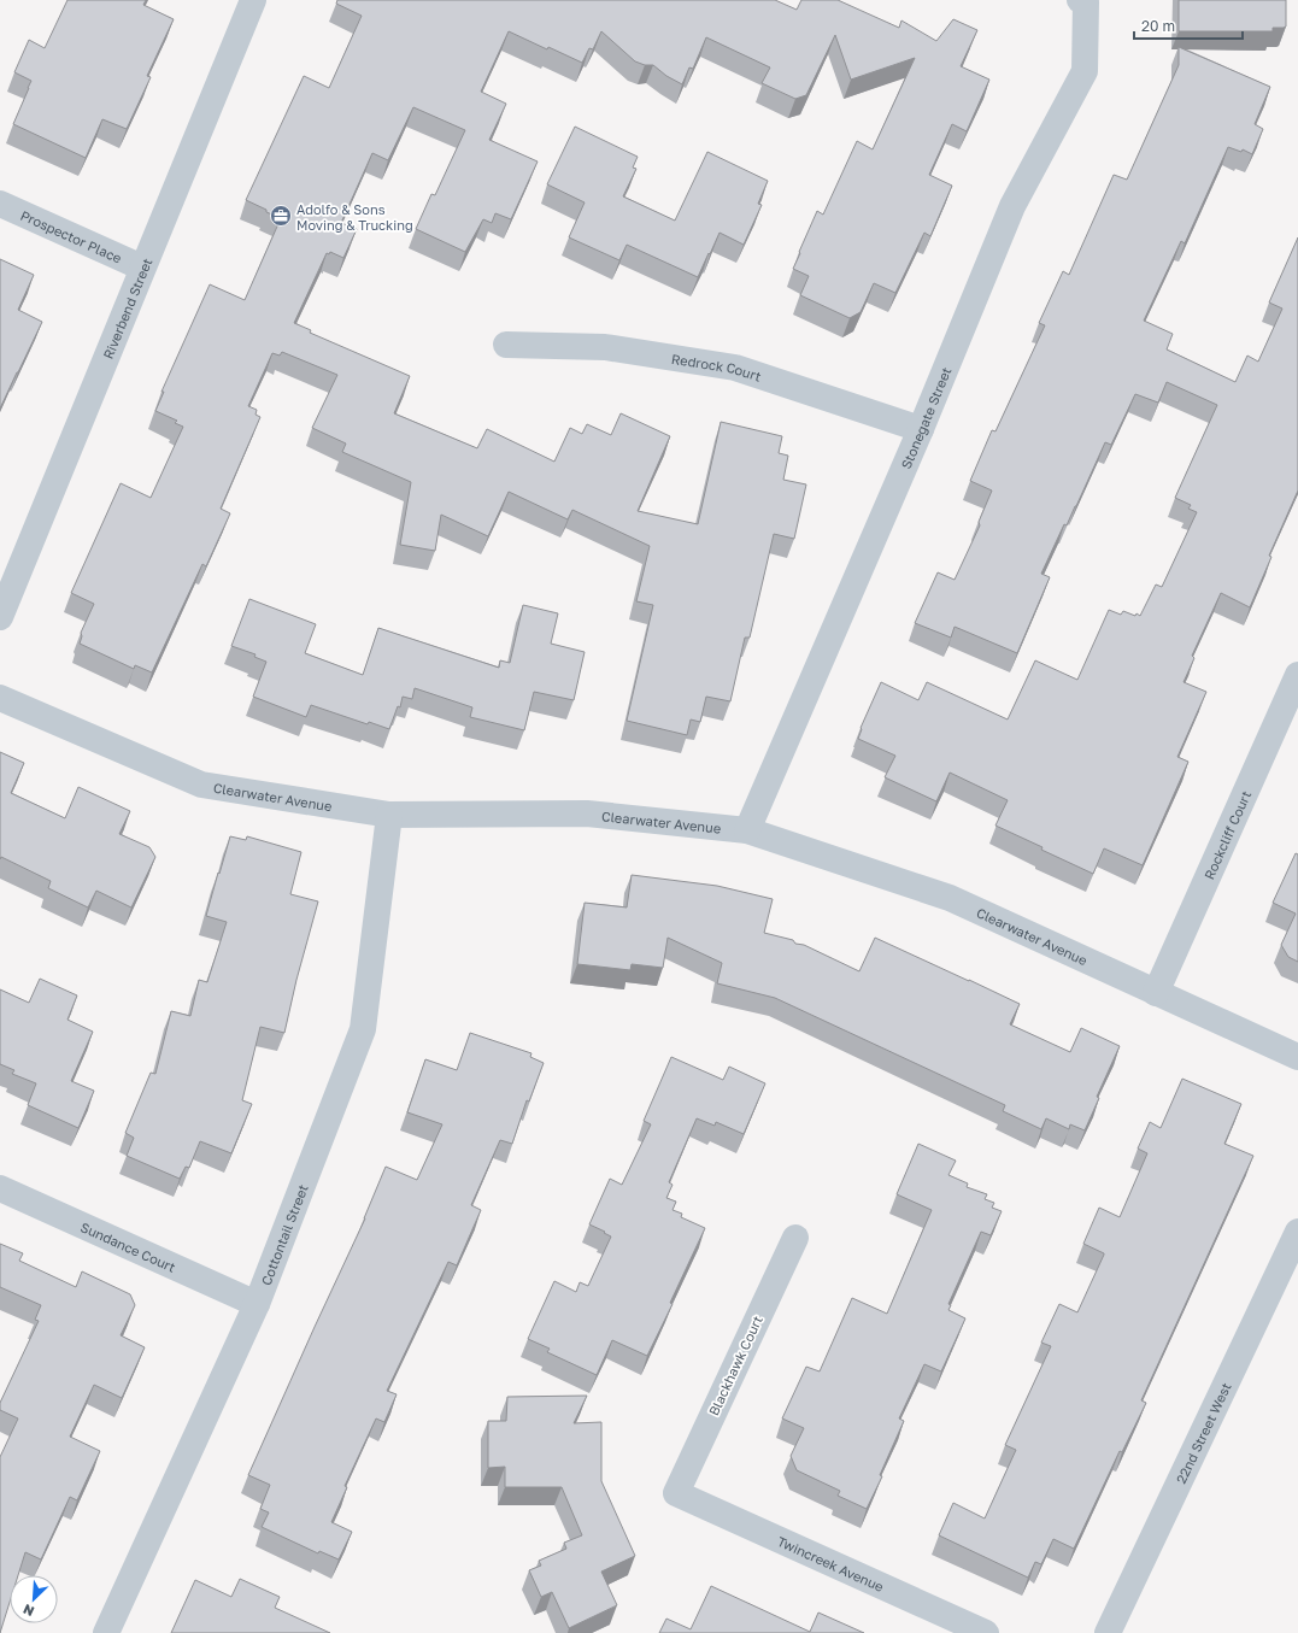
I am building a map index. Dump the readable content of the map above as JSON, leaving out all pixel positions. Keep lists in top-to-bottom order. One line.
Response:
{"streets":{"street":["Prospector Place","Riverbend Street","Redrock Court","Stonegate Street","Clearwater Avenue","Rockcliff Court","Cottontail Street","Sundance Court","Blackhawk Court","22nd Street West","Twincreek Avenue"]},"crossings":[["Prospector Place","Riverbend Street"],["Redrock Court","Stonegate Street"],["Stonegate Street","Clearwater Avenue"],["Clearwater Avenue","Rockcliff Court"],["Clearwater Avenue","Cottontail Street"],["Cottontail Street","Sundance Court"],["Blackhawk Court","Twincreek Avenue"]],"places":{"office":["Adolfo & Sons Moving & Trucking"]},"scale_bar":"20 m","north":"bottom left"}
